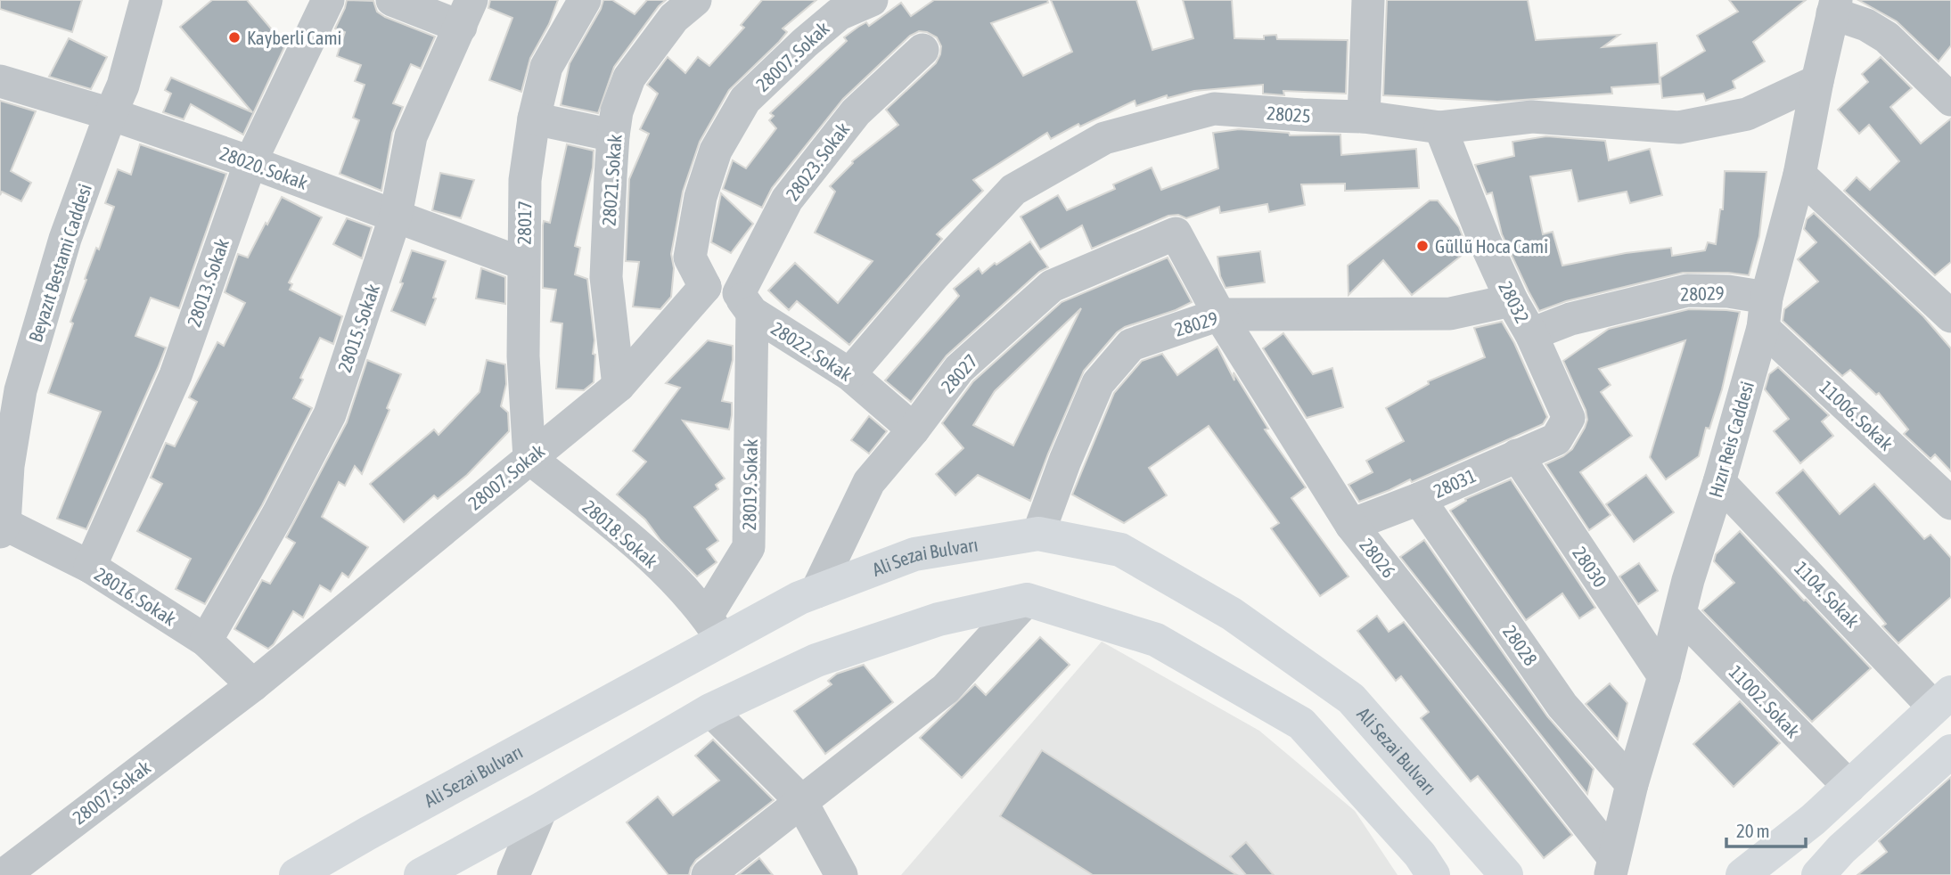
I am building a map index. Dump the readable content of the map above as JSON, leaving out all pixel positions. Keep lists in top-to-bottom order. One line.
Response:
{"streets":{"main road":["Ali Sezai Bulvarı"],"street":["28007. Sokak","28025","28023. Sokak","28020. Sokak","28021. Sokak","28017","Beyazıt Bestami Caddesi","28013. Sokak","28029","28032","28015. Sokak","28022. Sokak","28027","11006. Sokak","Hızır Reis Caddesi","28031","28019. Sokak","28018. Sokak","28026","28030","1104. Sokak","28016. Sokak","28028","11002. Sokak"]},"crossings":[["28007. Sokak","28021. Sokak"],["28007. Sokak","28017"],["28007. Sokak","28022. Sokak"],["28007. Sokak","28018. Sokak"],["28007. Sokak","28016. Sokak"],["28025","28032"],["28025","28022. Sokak"],["28025","Hızır Reis Caddesi"],["28023. Sokak","28022. Sokak"],["28023. Sokak","28019. Sokak"],["28020. Sokak","28017"],["28020. Sokak","Beyazıt Bestami Caddesi"],["28020. Sokak","28013. Sokak"],["28020. Sokak","28015. Sokak"],["28017","28018. Sokak"],["Beyazıt Bestami Caddesi","28016. Sokak"],["28013. Sokak","28016. Sokak"],["28029","28032"],["28029","11006. Sokak"],["28029","Hızır Reis Caddesi"],["28029","Ali Sezai Bulvarı"],["28029","28026"],["28032","28031"],["28015. Sokak","28016. Sokak"],["28022. Sokak","28027"],["28022. Sokak","28019. Sokak"],["28027","Ali Sezai Bulvarı"],["28027","28026"],["11006. Sokak","Hızır Reis Caddesi"],["Hızır Reis Caddesi","28026"],["Hızır Reis Caddesi","28030"],["Hızır Reis Caddesi","1104. Sokak"],["Hızır Reis Caddesi","28028"],["Hızır Reis Caddesi","11002. Sokak"],["28031","28026"],["28031","28030"],["28031","28028"],["28019. Sokak","28018. Sokak"],["28019. Sokak","Ali Sezai Bulvarı"],["28018. Sokak","Ali Sezai Bulvarı"]],"places":["Kayberli Cami","Güllü Hoca Cami"],"scale_bar":"20 m"}
